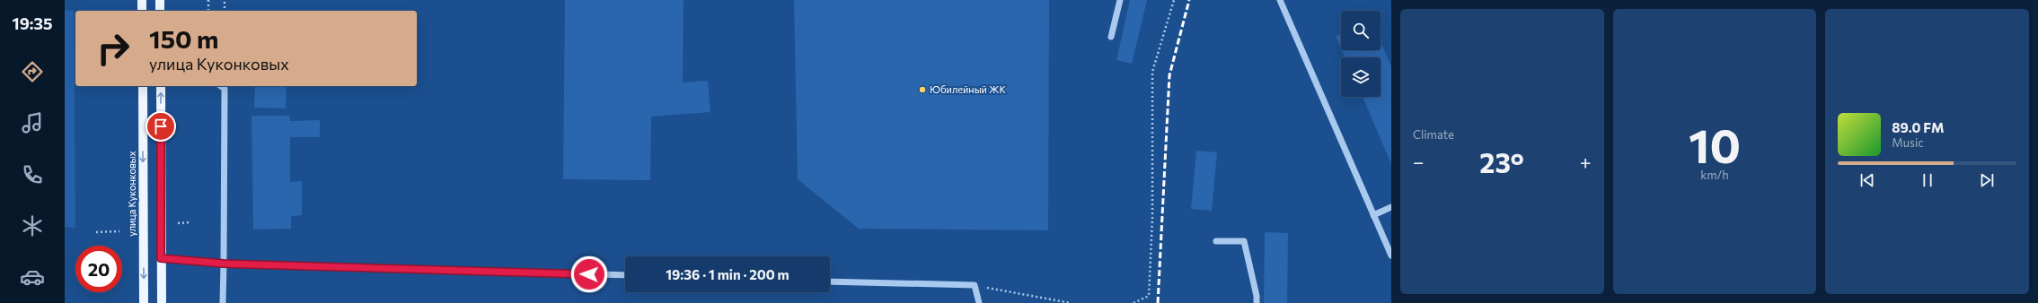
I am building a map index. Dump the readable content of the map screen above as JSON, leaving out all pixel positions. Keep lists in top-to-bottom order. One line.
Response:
{"streets":{"main road":["улица Куконковых"]},"places":["Юбилейный ЖК"],"page":{"tabs":"19:35","tile":["Climate",["10","km/h"]],"turn":["150 m","улица Куконковых"],"song":["89.0 FM","Music"],"heat":["−","23°","+"],"limit":"20","trip":"19:36 · 1 min · 200 m"}}
